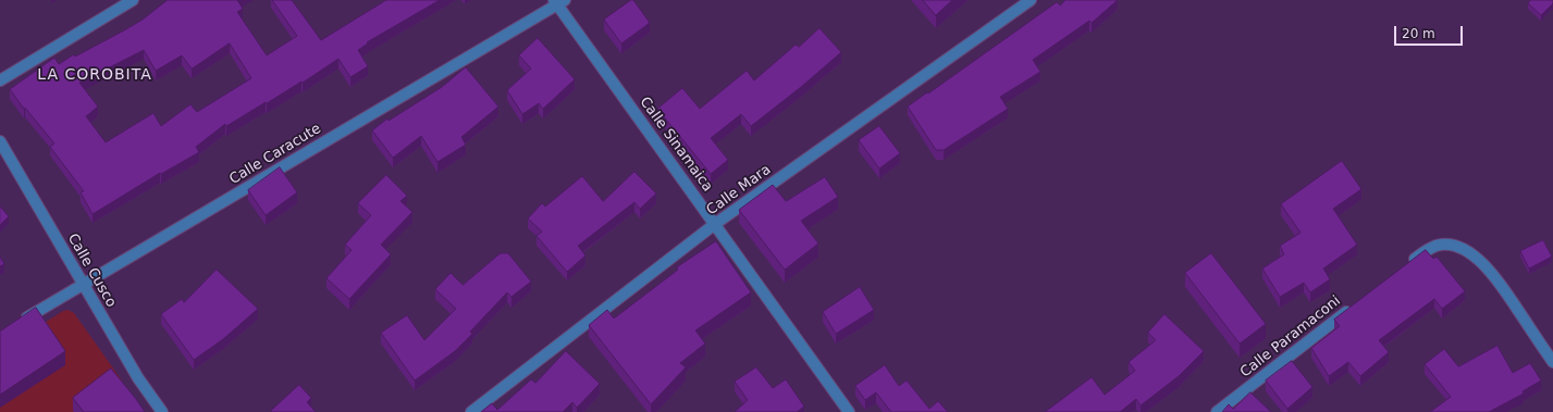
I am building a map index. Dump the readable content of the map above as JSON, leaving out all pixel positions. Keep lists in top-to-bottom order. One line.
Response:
{"streets":{"street":["Calle Sinamaica","Calle Caracute","Calle Mara","Calle Cusco","Calle Paramaconi"]},"crossings":[["Calle Sinamaica","Calle Caracute"],["Calle Sinamaica","Calle Mara"],["Calle Caracute","Calle Cusco"]],"districts":["LA COROBITA"],"scale_bar":"20 m"}
